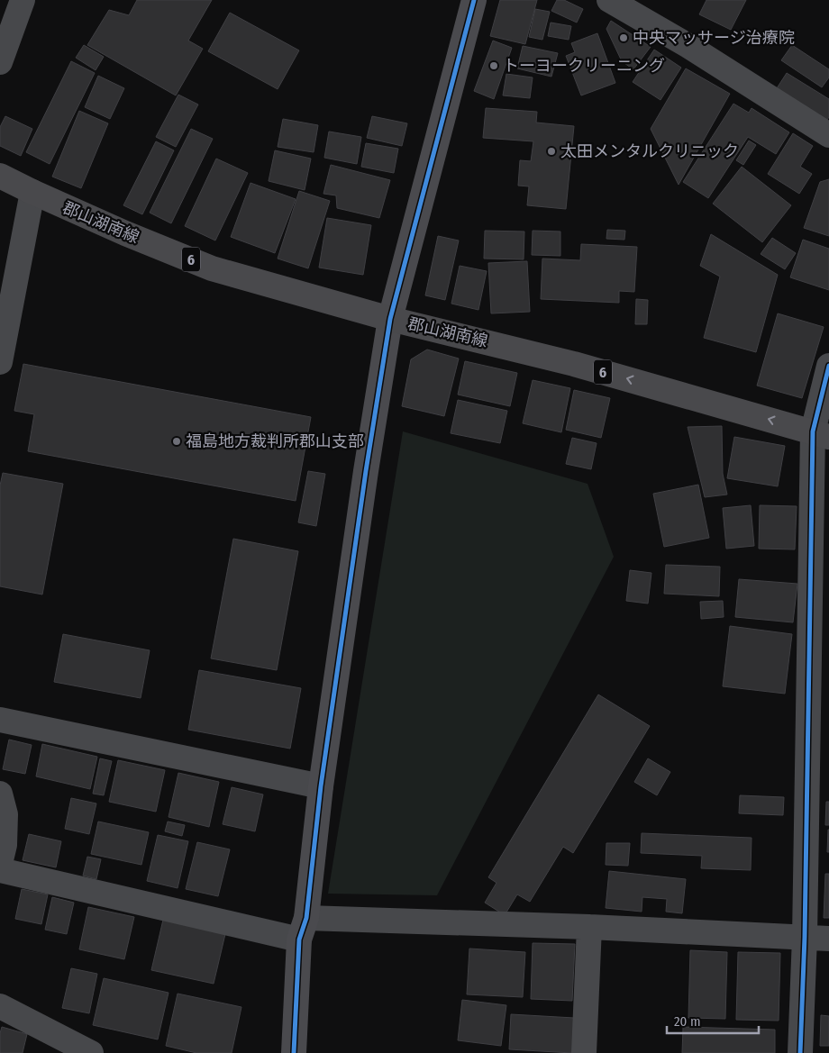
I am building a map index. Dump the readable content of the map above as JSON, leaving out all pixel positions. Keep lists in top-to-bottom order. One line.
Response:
{"streets":{"main road":["郡山湖南線","6"]},"one_way":["郡山湖南線"],"places":["中央マッサージ治療院","トーヨークリーニング","太田メンタルクリニック","福島地方裁判所郡山支部"],"scale_bar":"20 m"}
